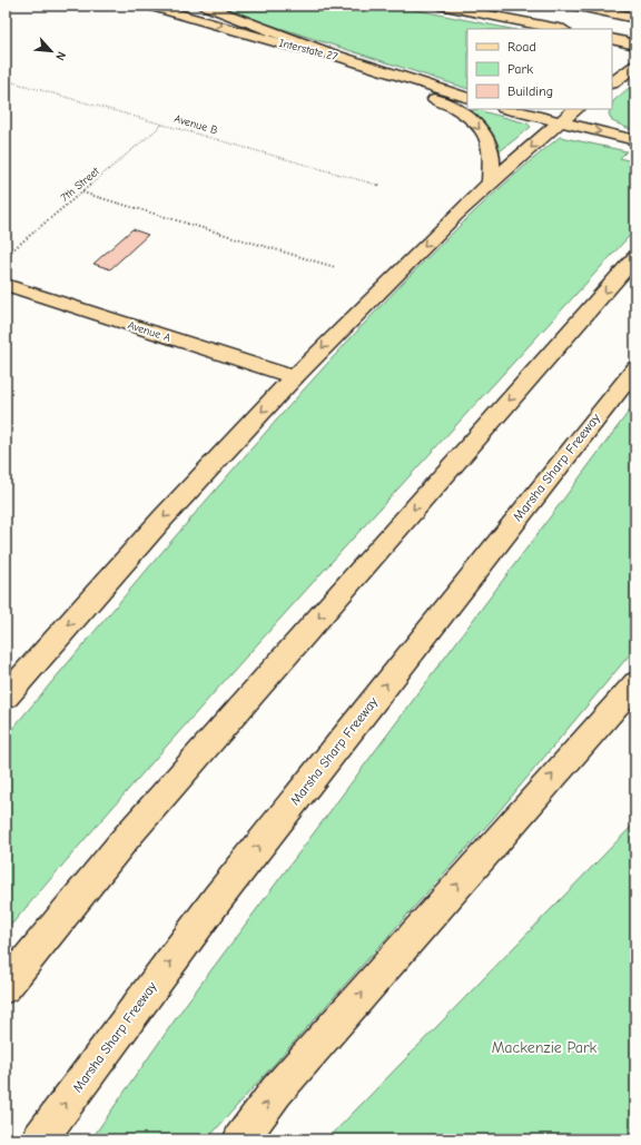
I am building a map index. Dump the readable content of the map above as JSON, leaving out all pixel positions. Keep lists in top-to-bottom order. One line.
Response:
{"streets":{"main road":["Interstate 27","Avenue A","Marsha Sharp Freeway"],"path":["Avenue B","7th Street"]},"crossings":[["Avenue B","7th Street"]],"parks":["Mackenzie Park"],"legend":["Road","Park","Building"],"north":"bottom right"}
